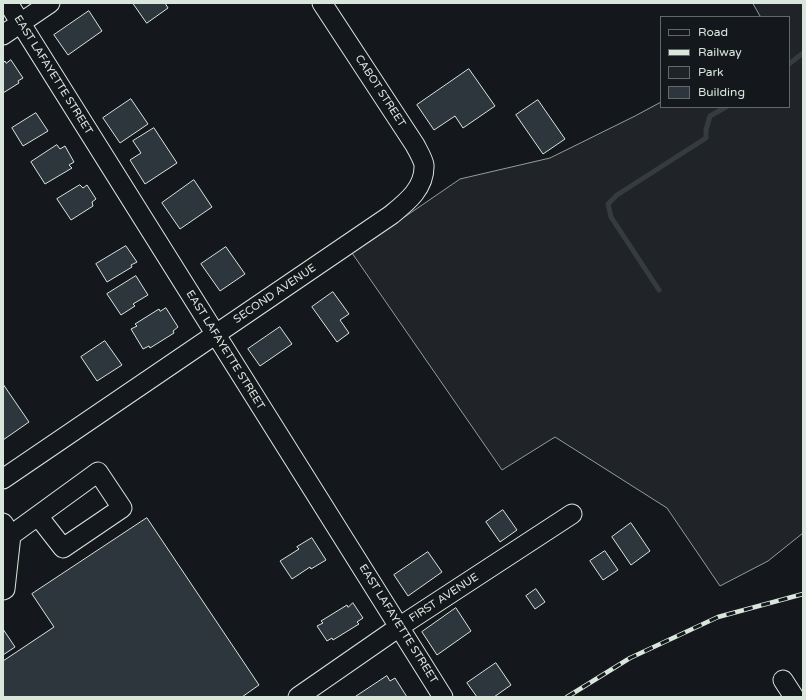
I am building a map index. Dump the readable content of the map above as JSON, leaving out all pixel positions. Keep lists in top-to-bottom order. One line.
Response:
{"streets":{"street":["EAST LAFAYETTE STREET","CABOT STREET","SECOND AVENUE","FIRST AVENUE"]},"crossings":[["EAST LAFAYETTE STREET","SECOND AVENUE"],["EAST LAFAYETTE STREET","FIRST AVENUE"],["CABOT STREET","SECOND AVENUE"]],"legend":["Road","Railway","Park","Building"]}
